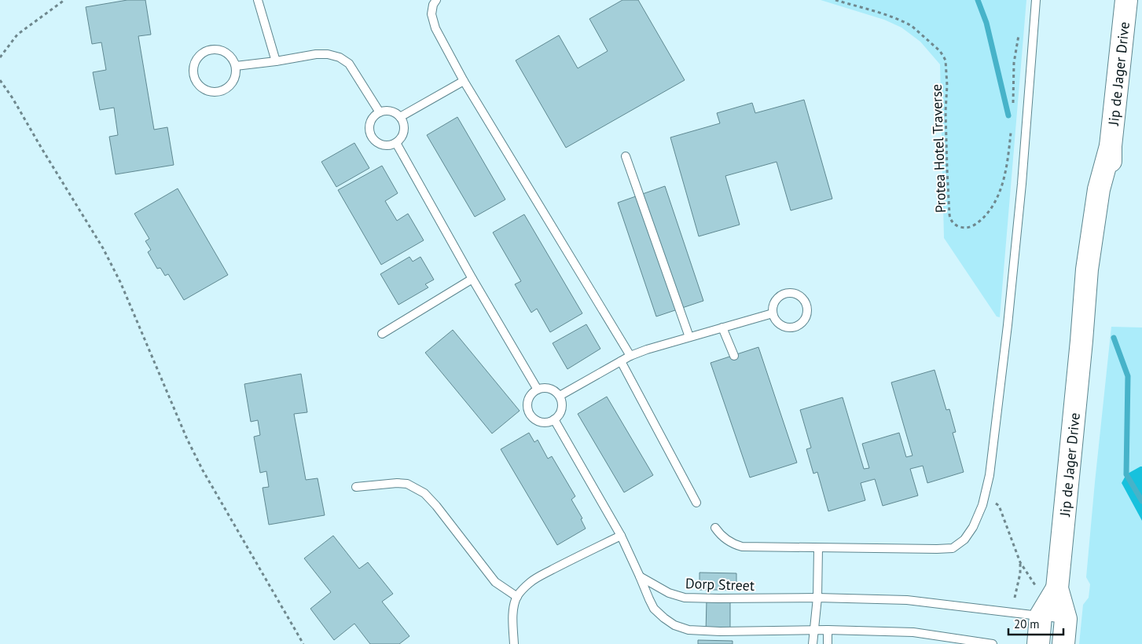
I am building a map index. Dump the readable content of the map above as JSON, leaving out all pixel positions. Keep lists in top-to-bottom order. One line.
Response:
{"streets":{"main road":["Jip de Jager Drive"],"lane":["Dorp Street"],"path":["Protea Hotel Traverse"]},"crossings":[["Jip de Jager Drive","Dorp Street"]],"scale_bar":"20 m"}
